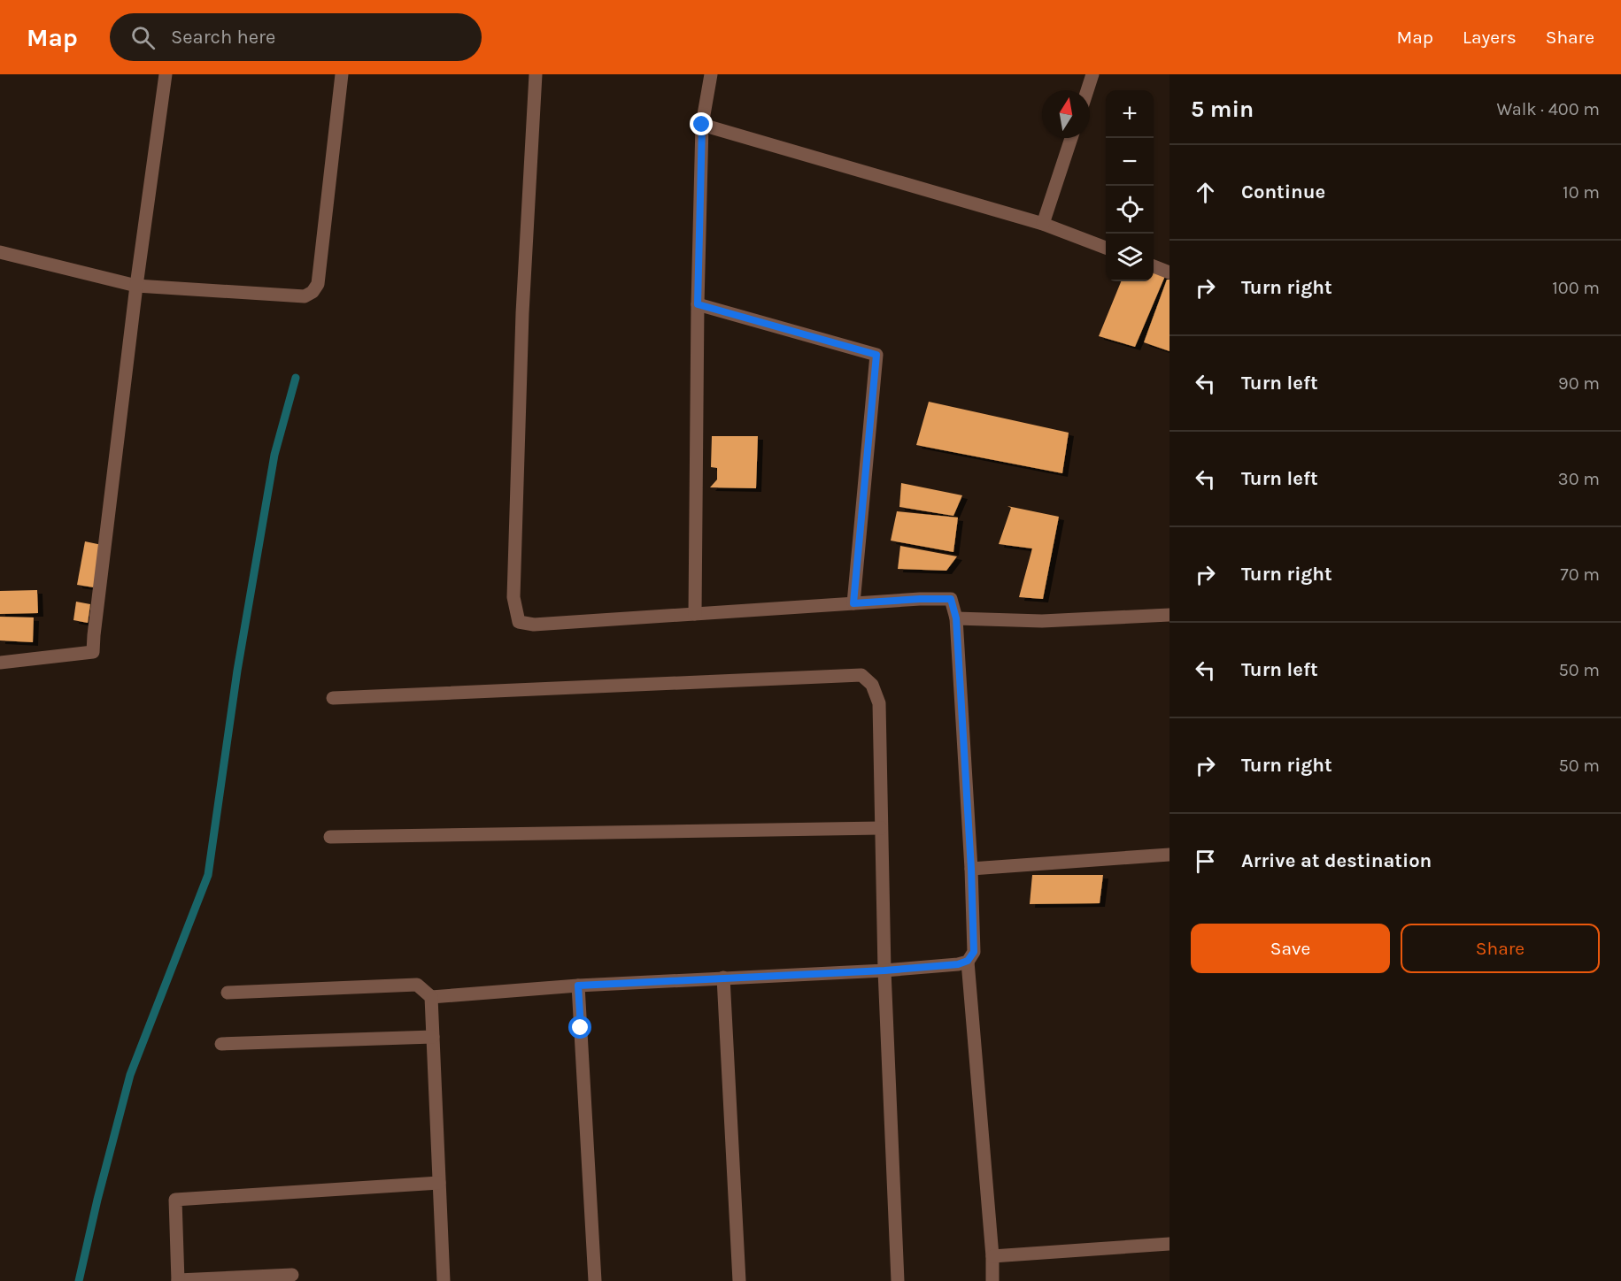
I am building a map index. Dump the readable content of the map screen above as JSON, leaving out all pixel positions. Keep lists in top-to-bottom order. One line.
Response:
{"north":"top","page":{"header":"Map","search":"Search here","nav":["Map","Layers","Share"],"heading":["5 min","Walk · 400 m"],"map_buttons":["+","−"],"list":[["Continue","10 m"],["Turn right","100 m"],["Turn left","90 m"],["Turn left","30 m"],["Turn right","70 m"],["Turn left","50 m"],["Turn right","50 m"],"Arrive at destination"],"buttons":["Save","Share"]}}
